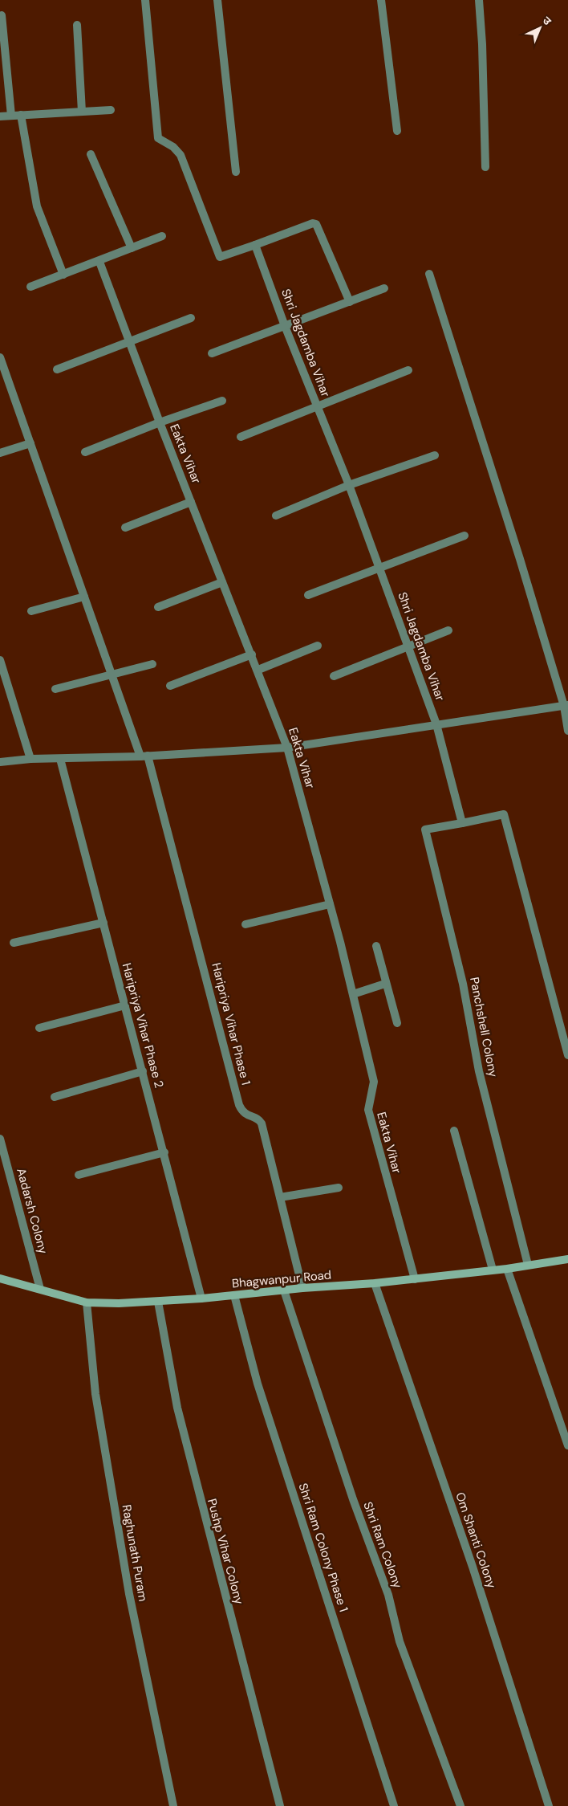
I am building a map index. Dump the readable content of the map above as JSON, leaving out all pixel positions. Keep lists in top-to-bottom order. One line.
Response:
{"streets":{"street":["Shri Jagdamba Vihar","Eakta Vihar","Haripriya Vihar Phase 1","Haripriya Vihar Phase 2","Panchshell Colony","Aadarsh Colony","Bhagwanpur Road","Om Shanti Colony","Shri Ram Colony","Shri Ram Colony Phase 1","Pushp Vihar Colony","Raghunath Puram"]},"crossings":[["Shri Jagdamba Vihar","Panchshell Colony"],["Eakta Vihar","Bhagwanpur Road"],["Haripriya Vihar Phase 1","Bhagwanpur Road"],["Haripriya Vihar Phase 2","Bhagwanpur Road"],["Panchshell Colony","Bhagwanpur Road"],["Aadarsh Colony","Bhagwanpur Road"],["Bhagwanpur Road","Om Shanti Colony"],["Bhagwanpur Road","Shri Ram Colony"],["Bhagwanpur Road","Shri Ram Colony Phase 1"],["Bhagwanpur Road","Pushp Vihar Colony"],["Bhagwanpur Road","Raghunath Puram"]],"north":"top right"}
